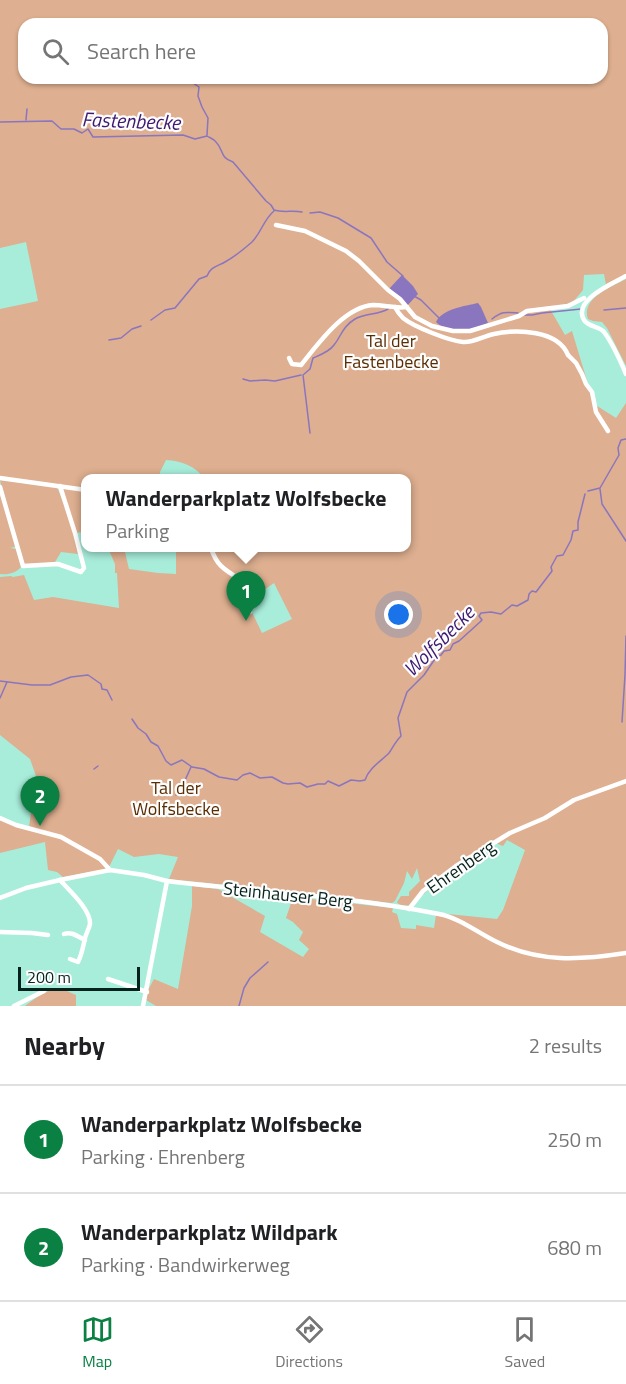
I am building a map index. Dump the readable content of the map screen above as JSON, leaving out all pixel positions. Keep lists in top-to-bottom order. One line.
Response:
{"streets":{"street":["Ehrenberg","Steinhauser Berg"]},"crossings":[["Ehrenberg","Steinhauser Berg"]],"water":["Fastenbecke","Wolfsbecke"],"parks":["Tal der Fastenbecke","Tal der Wolfsbecke"],"scale_bar":"200 m","page":{"search":"Search here","popup":["Wanderparkplatz Wolfsbecke","Parking"],"pins":["1","2"],"scale":"200 m","heading":["Nearby","2 results"],"list":[{"mark":"1","name":"Wanderparkplatz Wolfsbecke","note":"Parking · Ehrenberg","value":"250 m"},{"mark":"2","name":"Wanderparkplatz Wildpark","note":"Parking · Bandwirkerweg","value":"680 m"}],"nav":["Map","Directions","Saved"]}}
